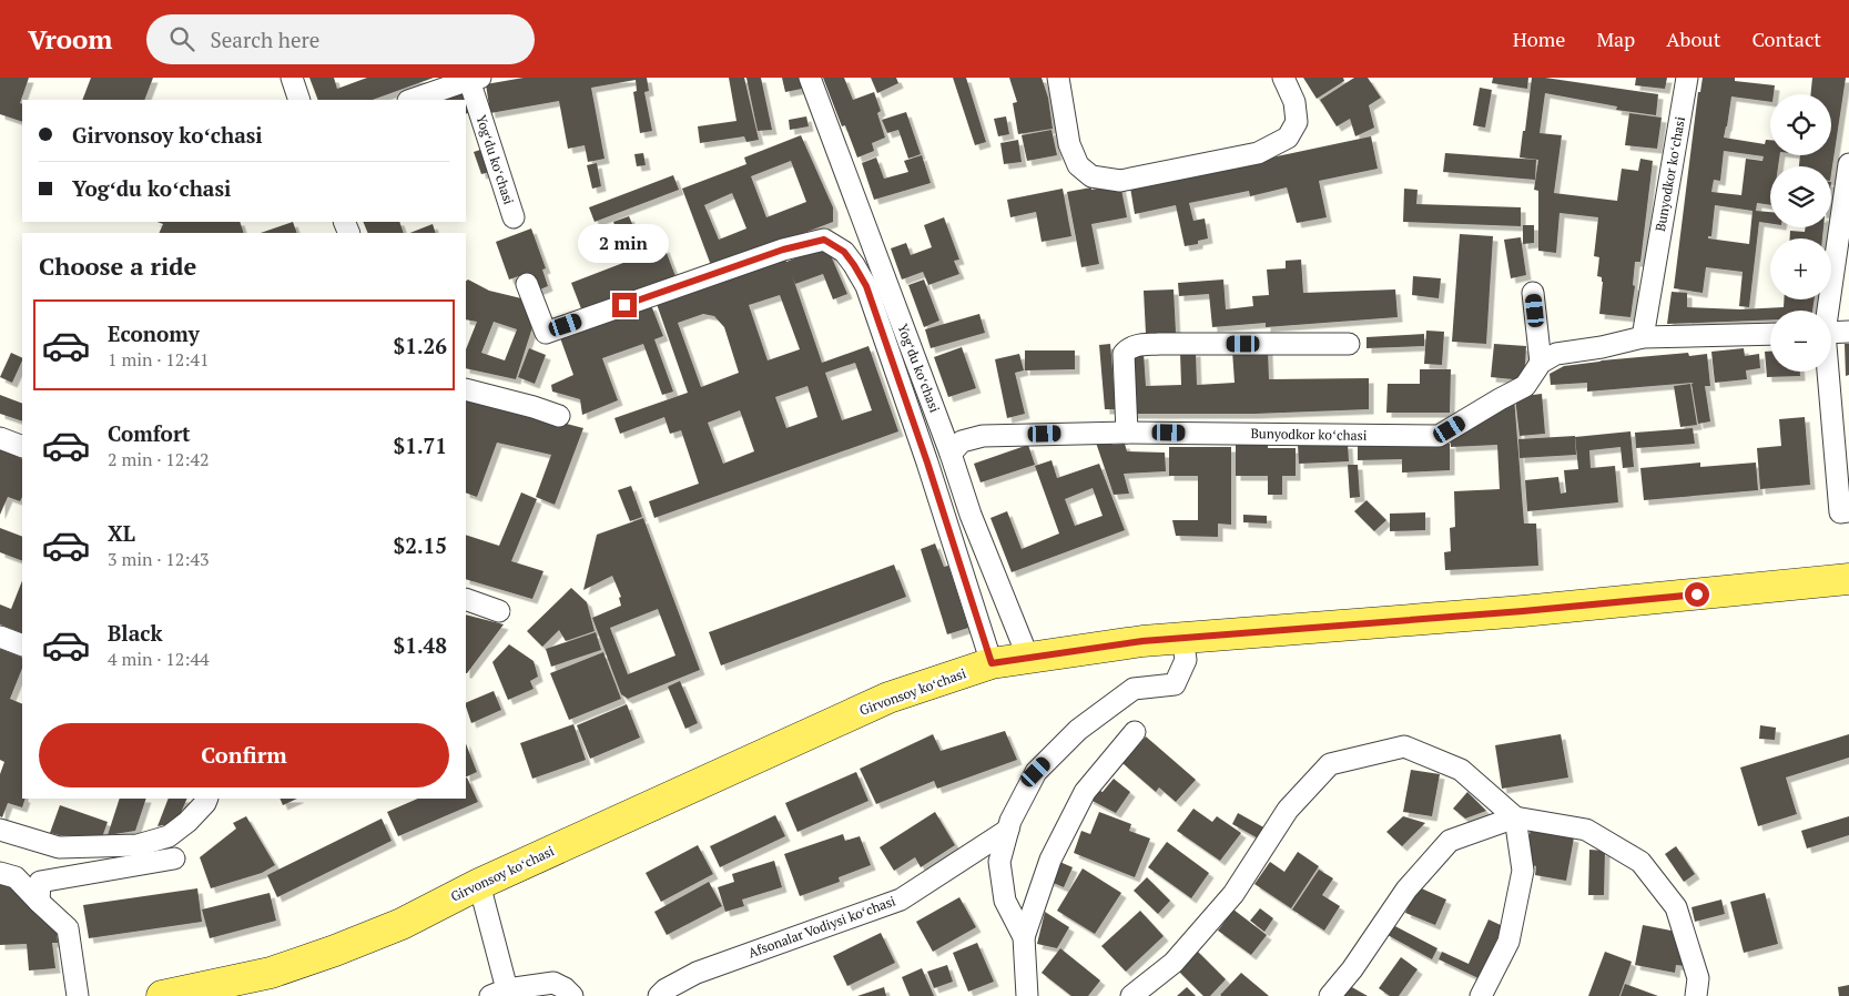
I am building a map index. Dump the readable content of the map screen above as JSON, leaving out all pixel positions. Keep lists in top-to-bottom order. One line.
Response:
{"streets":{"main road":["Girvonsoy koʻchasi"],"street":["Yogʻdu koʻchasi","Bunyodkor koʻchasi","Afsonalar Vodiysi koʻchasi"]},"crossings":[["Yogʻdu koʻchasi","Bunyodkor koʻchasi"],["Yogʻdu koʻchasi","Girvonsoy koʻchasi"]],"page":{"header":"Vroom","search":"Search here","nav":["Home","Map","About","Contact"],"map_buttons":["+","−"],"banner":["Girvonsoy koʻchasi","Yogʻdu koʻchasi"],"bubble":"2 min","heading":"Choose a ride","list":[{"name":"Economy","note":"1 min · 12:41","value":"$1.26"},{"name":"Comfort","note":"2 min · 12:42","value":"$1.71"},{"name":"XL","note":"3 min · 12:43","value":"$2.15"},{"name":"Black","note":"4 min · 12:44","value":"$1.48"}],"buttons":"Confirm"}}
